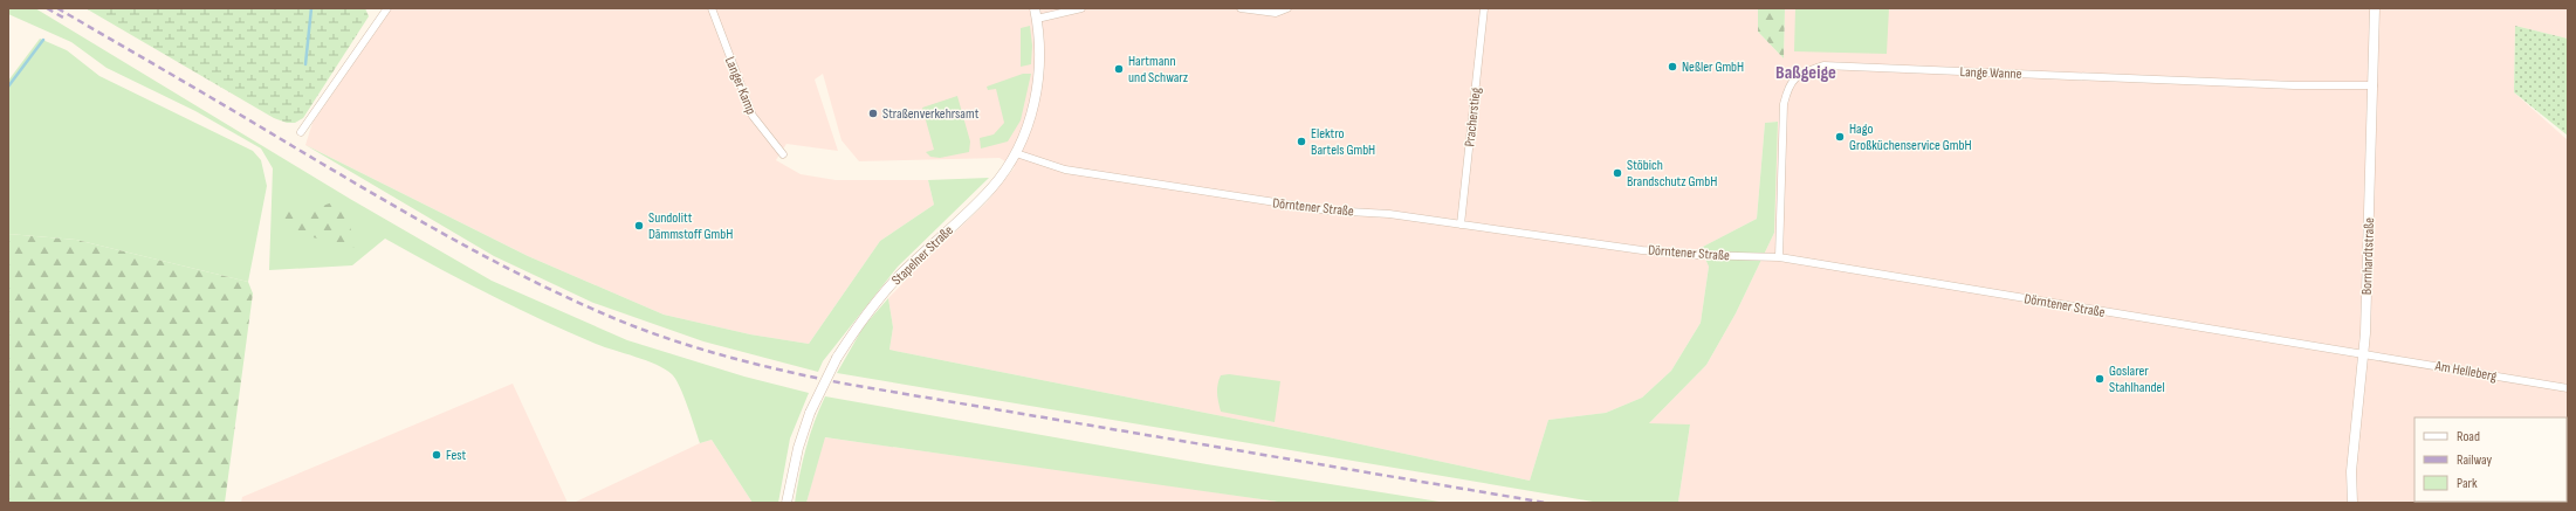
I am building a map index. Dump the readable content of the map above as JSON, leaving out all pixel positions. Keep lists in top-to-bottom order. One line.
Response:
{"streets":{"street":["Lange Wanne","Langer Kamp","Pracherstieg","Dörntener Straße","Stapelner Straße","Bornhardtstraße","Am Helleberg"]},"crossings":[["Lange Wanne","Dörntener Straße"],["Lange Wanne","Bornhardtstraße"],["Pracherstieg","Dörntener Straße"],["Dörntener Straße","Stapelner Straße"],["Dörntener Straße","Bornhardtstraße"],["Dörntener Straße","Am Helleberg"],["Bornhardtstraße","Am Helleberg"]],"districts":["Baßgeige"],"places":["Neßler GmbH","Hartmann und Schwarz","Straßenverkehrsamt","Hago Großküchenservice GmbH","Elektro Bartels GmbH","Stöbich Brandschutz GmbH","Sundolitt Dämmstoff GmbH","Goslarer Stahlhandel","Fest"],"legend":["Road","Railway","Park"]}
